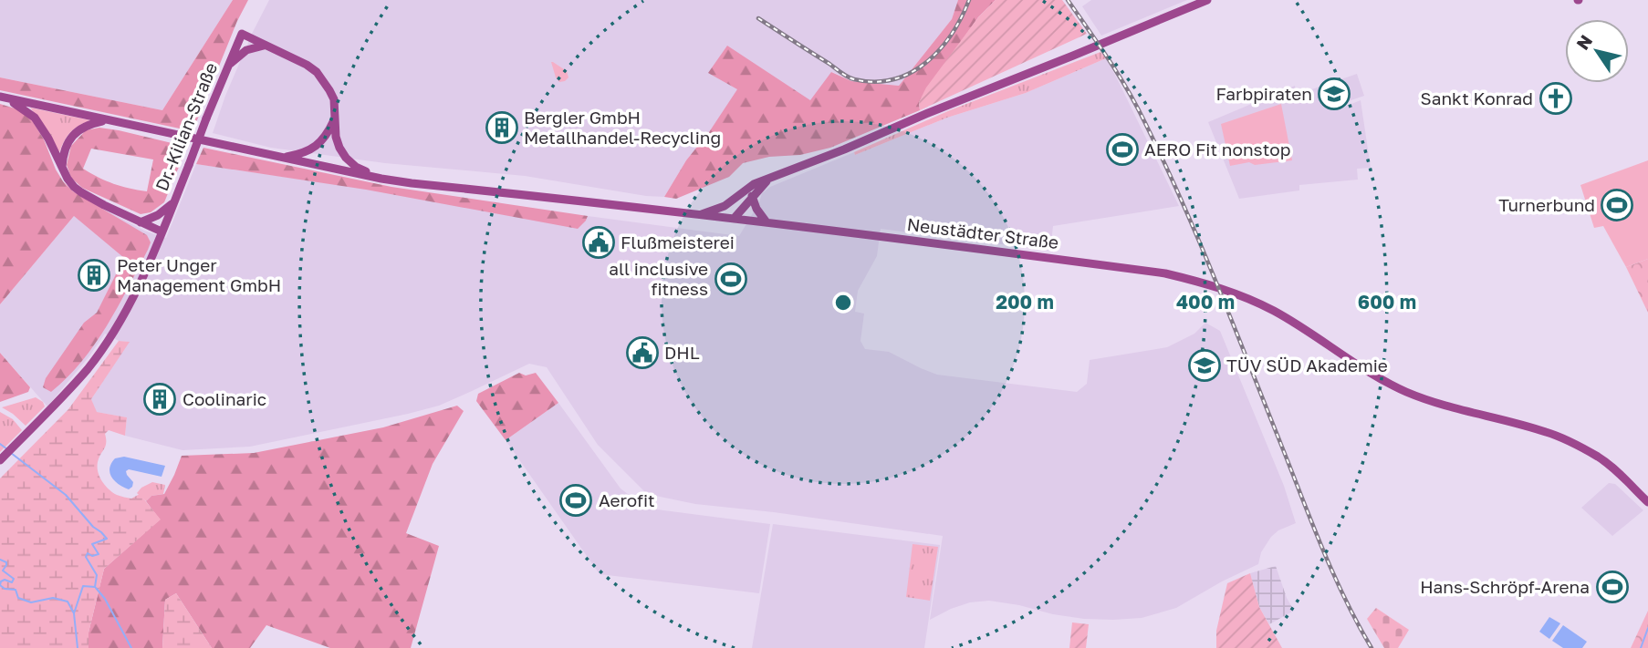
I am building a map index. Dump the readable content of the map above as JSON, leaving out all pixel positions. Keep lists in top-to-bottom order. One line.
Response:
{"streets":{"main road":["Dr.-Kilian-Straße","Neustädter Straße"]},"places":{"school or university":["Farbpiraten","TÜV SÜD Akademie"],"church":["Sankt Konrad"],"building":["Bergler GmbH Metallhandel-Recycling","Peter Unger Management GmbH","Coolinaric"],"sports":["AERO Fit nonstop","Turnerbund","all inclusive fitness","Aerofit","Hans-Schröpf-Arena"],"public building":["Flußmeisterei","DHL"]},"north":"top left","rings":["200 m","400 m","600 m"]}
